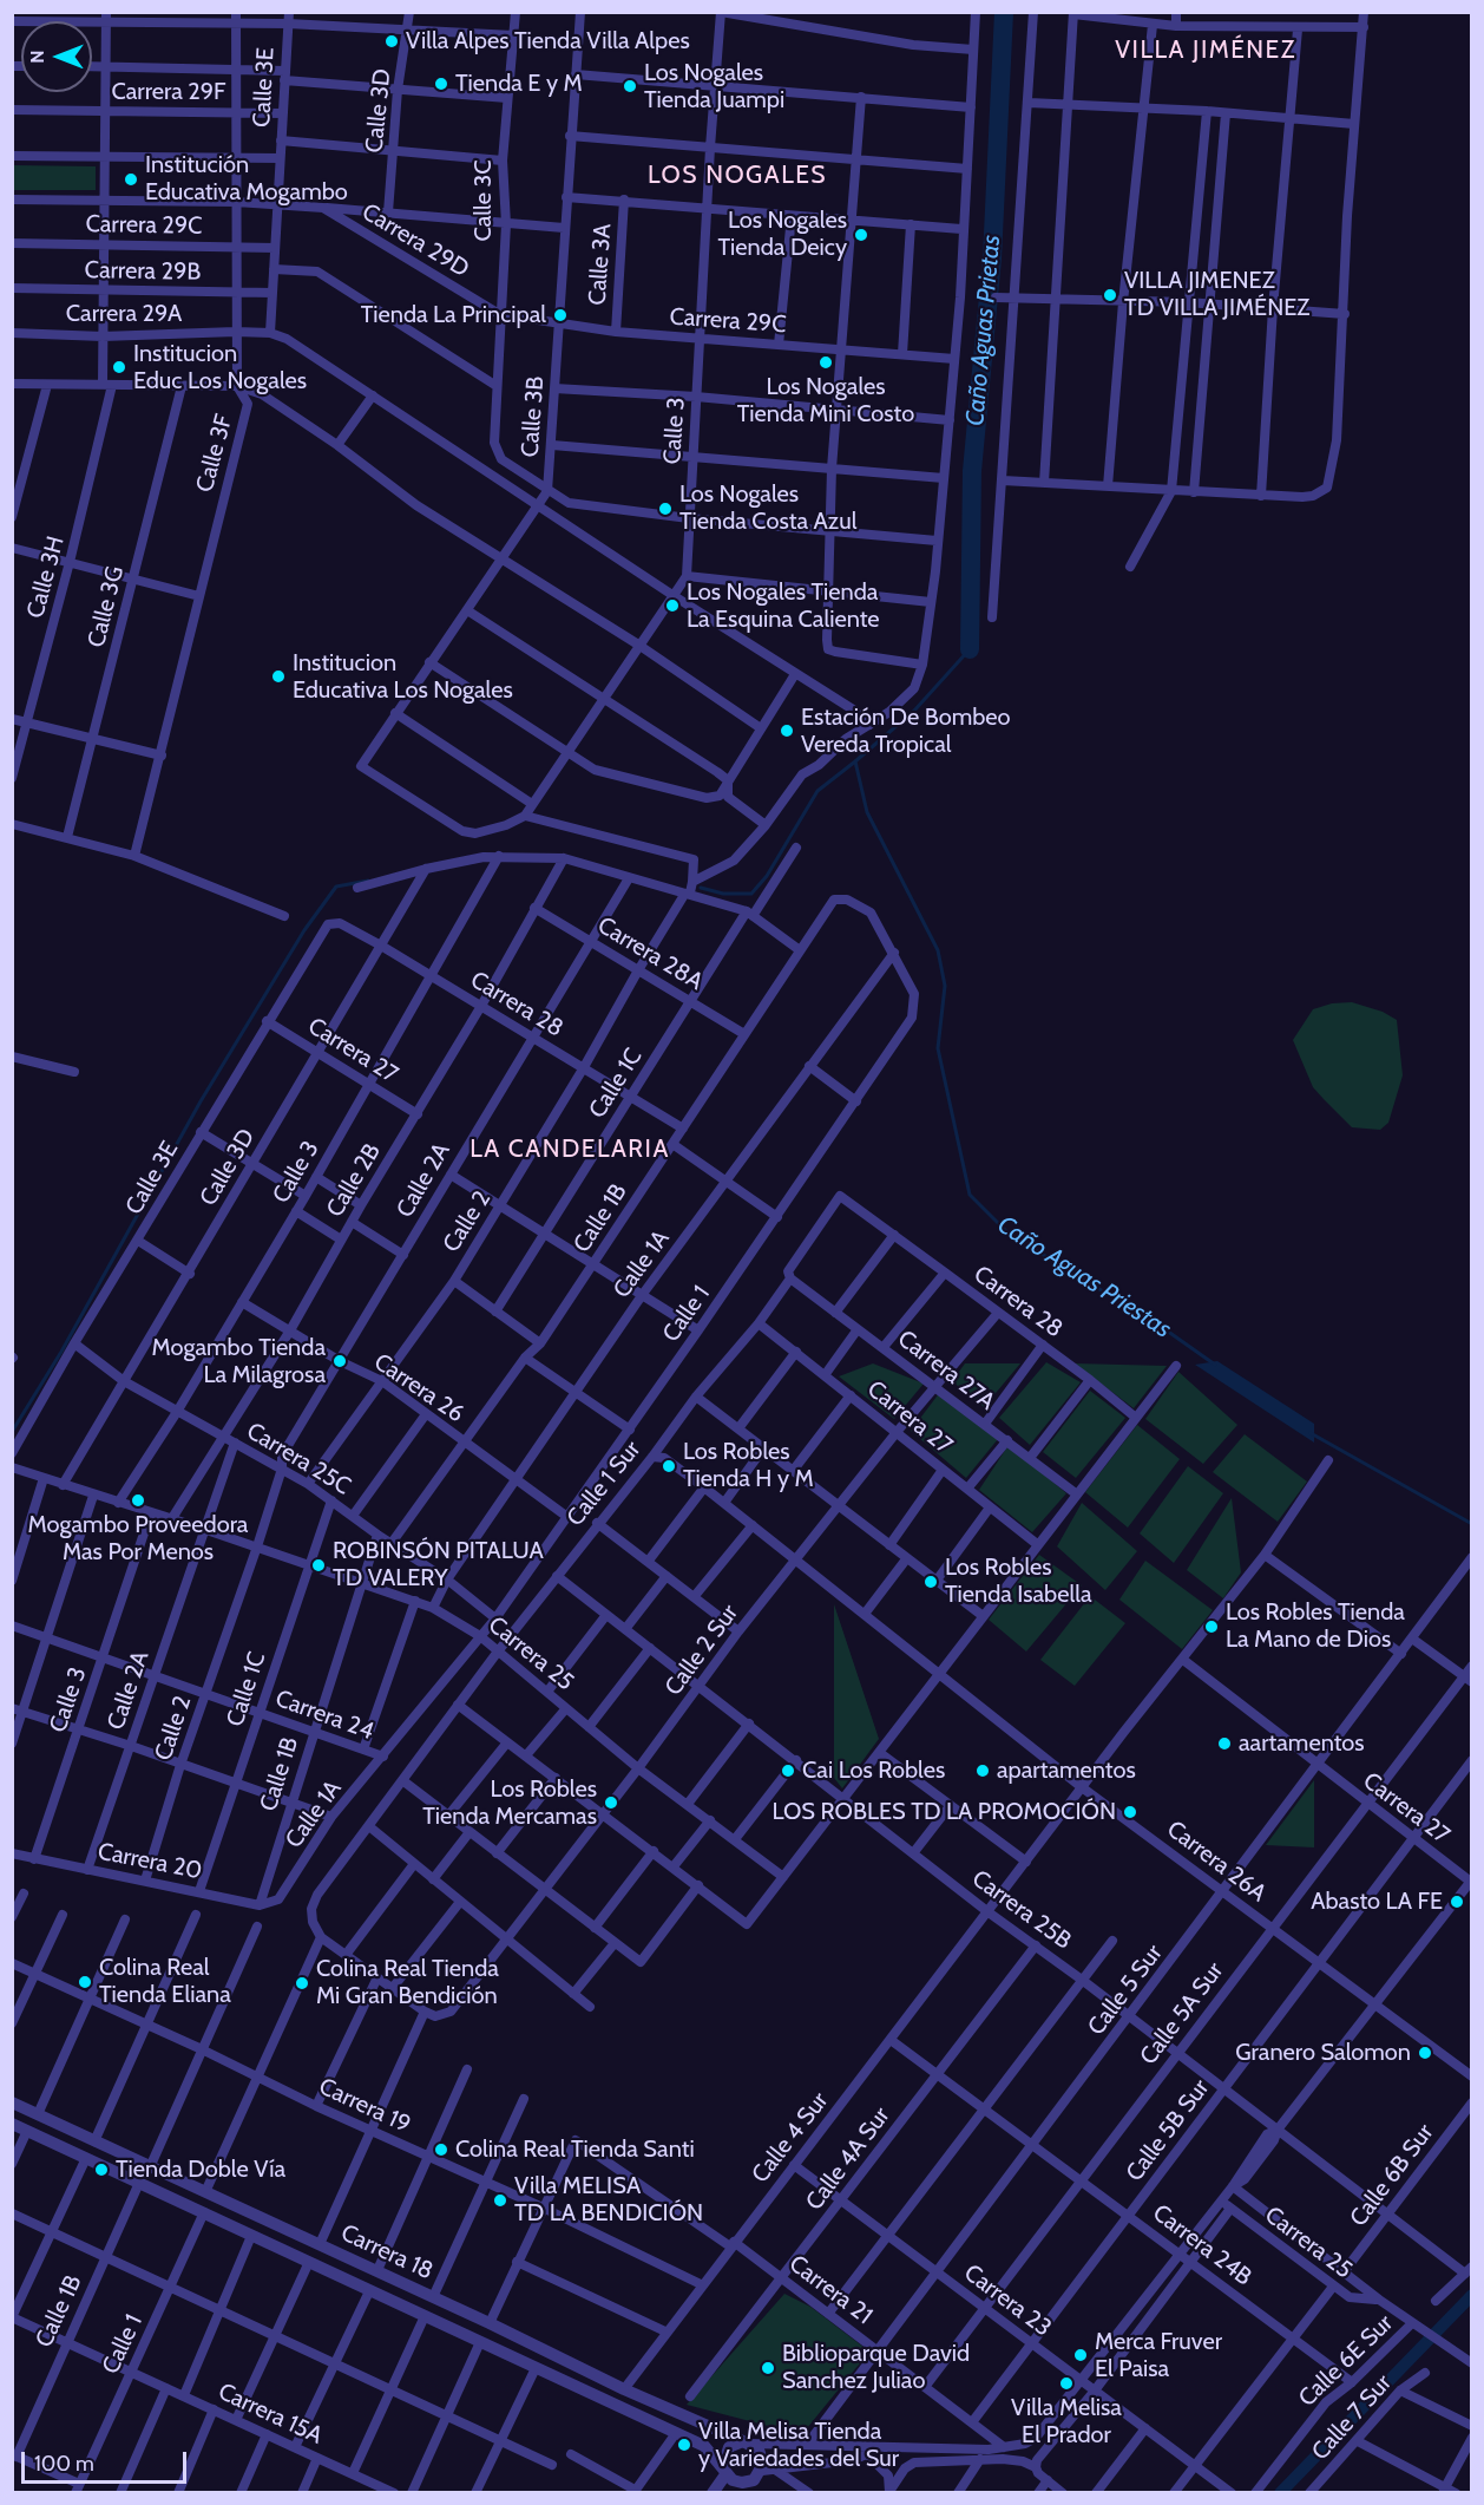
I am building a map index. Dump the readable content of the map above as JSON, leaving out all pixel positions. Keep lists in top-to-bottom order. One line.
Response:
{"streets":{"street":["Calle 3E","Carrera 29F","Calle 3D","Calle 3C","Carrera 29C","Carrera 29D","Calle 3A","Carrera 29B","Carrera 29A","Calle 3B","Calle 3","Calle 3F","Calle 3H","Calle 3G","Carrera 28A","Carrera 28","Carrera 27","Calle 1C","Calle 2B","Calle 2A","Calle 1B","Calle 2","Calle 1A","Calle 1","Carrera 27A","Carrera 26","Carrera 25C","Calle 1 Sur","Calle 2 Sur","Carrera 25","Carrera 24","Carrera 20","Carrera 26A","Carrera 25B","Calle 5 Sur","Calle 5A Sur","Carrera 19","Calle 5B Sur","Calle 4 Sur","Calle 4A Sur","Calle 6B Sur","Carrera 24B","Carrera 18","Carrera 21","Carrera 23","Calle 6E Sur","Carrera 15A","Calle 7 Sur"]},"crossings":[["Calle 3E","Carrera 29F"],["Calle 3E","Carrera 29C"],["Calle 3E","Carrera 29D"],["Calle 3E","Carrera 29B"],["Calle 3E","Carrera 29A"],["Calle 3E","Carrera 28"],["Calle 3E","Carrera 27"],["Calle 3E","Carrera 25C"],["Carrera 29F","Calle 3F"],["Carrera 29F","Calle 3H"],["Calle 3D","Carrera 28"],["Calle 3D","Carrera 27"],["Calle 3D","Carrera 25C"],["Calle 3D","Carrera 25"],["Calle 3C","Carrera 29C"],["Calle 3C","Carrera 29D"],["Calle 3C","Calle 3B"],["Carrera 29C","Carrera 29D"],["Carrera 29C","Calle 3A"],["Carrera 29C","Calle 3B"],["Carrera 29C","Calle 3"],["Carrera 29C","Calle 3F"],["Carrera 29C","Calle 3H"],["Carrera 29D","Calle 3F"],["Carrera 29D","Calle 3H"],["Carrera 29B","Calle 3F"],["Carrera 29B","Calle 3H"],["Carrera 29A","Calle 3F"],["Carrera 29A","Calle 3H"],["Calle 3","Carrera 28"],["Calle 3","Carrera 27"],["Calle 3","Carrera 26"],["Calle 3","Carrera 25C"],["Calle 3","Carrera 25"],["Calle 3","Carrera 24"],["Calle 3","Carrera 20"],["Carrera 28A","Calle 1C"],["Carrera 28A","Calle 2B"],["Carrera 28A","Calle 2A"],["Carrera 28A","Calle 1B"],["Carrera 28A","Calle 2"],["Carrera 28","Calle 1C"],["Carrera 28","Calle 2B"],["Carrera 28","Calle 2A"],["Carrera 28","Calle 1B"],["Carrera 28","Calle 2"],["Carrera 28","Calle 1 Sur"],["Carrera 28","Calle 2 Sur"],["Carrera 27","Calle 2B"],["Carrera 27","Calle 1 Sur"],["Carrera 27","Calle 2 Sur"],["Carrera 27","Calle 5 Sur"],["Carrera 27","Calle 5A Sur"],["Carrera 27","Calle 5B Sur"],["Carrera 27","Calle 4 Sur"],["Calle 1C","Carrera 25C"],["Calle 1C","Carrera 25"],["Calle 1C","Carrera 24"],["Calle 1C","Carrera 20"],["Calle 2B","Carrera 26"],["Calle 2B","Carrera 25C"],["Calle 2B","Carrera 25"],["Calle 2A","Calle 2"],["Calle 2A","Carrera 26"],["Calle 2A","Carrera 25C"],["Calle 2A","Carrera 25"],["Calle 2A","Carrera 24"],["Calle 2A","Carrera 20"],["Calle 1B","Calle 1A"],["Calle 1B","Calle 1"],["Calle 1B","Carrera 26"],["Calle 1B","Carrera 25C"],["Calle 1B","Carrera 25"],["Calle 1B","Carrera 24"],["Calle 1B","Carrera 20"],["Calle 1B","Carrera 18"],["Calle 1B","Carrera 15A"],["Calle 2","Carrera 26"],["Calle 2","Carrera 25C"],["Calle 2","Carrera 25"],["Calle 2","Carrera 24"],["Calle 2","Carrera 20"],["Calle 1A","Calle 1"],["Calle 1A","Carrera 26"],["Calle 1A","Carrera 25C"],["Calle 1A","Carrera 25"],["Calle 1A","Carrera 24"],["Calle 1A","Carrera 20"],["Calle 1","Carrera 26"],["Calle 1","Carrera 25C"],["Calle 1","Calle 1 Sur"],["Calle 1","Carrera 25"],["Calle 1","Carrera 24"],["Calle 1","Carrera 18"],["Calle 1","Carrera 15A"],["Carrera 27A","Calle 1 Sur"],["Carrera 27A","Calle 2 Sur"],["Calle 1 Sur","Carrera 25"],["Calle 1 Sur","Carrera 26A"],["Calle 1 Sur","Carrera 25B"],["Calle 2 Sur","Carrera 25"],["Calle 2 Sur","Carrera 26A"],["Calle 2 Sur","Carrera 25B"],["Carrera 25","Calle 6B Sur"],["Carrera 25","Calle 6E Sur"],["Carrera 26A","Calle 5 Sur"],["Carrera 26A","Calle 5A Sur"],["Carrera 26A","Calle 5B Sur"],["Carrera 26A","Calle 4 Sur"],["Carrera 25B","Calle 5 Sur"],["Carrera 25B","Calle 5A Sur"],["Carrera 25B","Calle 5B Sur"],["Carrera 25B","Calle 4 Sur"],["Carrera 25B","Calle 4A Sur"],["Carrera 25B","Calle 6B Sur"],["Calle 5 Sur","Carrera 24B"],["Calle 5 Sur","Carrera 21"],["Calle 5 Sur","Carrera 23"],["Calle 5A Sur","Carrera 24B"],["Calle 5A Sur","Carrera 21"],["Calle 5A Sur","Carrera 23"],["Carrera 19","Calle 4 Sur"],["Carrera 19","Carrera 21"],["Calle 5B Sur","Carrera 24B"],["Calle 5B Sur","Carrera 21"],["Calle 5B Sur","Carrera 23"],["Calle 4 Sur","Carrera 24B"],["Calle 4 Sur","Carrera 18"],["Calle 4 Sur","Carrera 21"],["Calle 4 Sur","Carrera 23"],["Calle 4A Sur","Carrera 24B"],["Calle 4A Sur","Carrera 21"],["Calle 4A Sur","Carrera 23"],["Carrera 24B","Calle 6E Sur"]],"districts":["VILLA JIMÉNEZ","LOS NOGALES","LA CANDELARIA"],"water":["Caño Aguas Prietas","Caño Aguas Priestas"],"places":["Villa Alpes Tienda Villa Alpes","Tienda E y M","Los Nogales Tienda Juampi","Institución Educativa Mogambo","Los Nogales Tienda Deicy","VILLA JIMENEZ TD VILLA JIMÉNEZ","Tienda La Principal","Los Nogales Tienda Mini Costo","Institucion Educ Los Nogales","Los Nogales Tienda Costa Azul","Los Nogales Tienda La Esquina Caliente","Institucion Educativa Los Nogales","Estación De Bombeo Vereda Tropical","Mogambo Tienda La Milagrosa","Los Robles Tienda H y M","Mogambo Proveedora Mas Por Menos","ROBINSÓN PITALUA TD VALERY","Los Robles Tienda Isabella","Los Robles Tienda La Mano de Dios","aartamentos","Cai Los Robles","apartamentos","Los Robles Tienda Mercamas","LOS ROBLES TD LA PROMOCIÓN","Abasto LA FE","Colina Real Tienda Eliana","Colina Real Tienda Mi Gran Bendición","Granero Salomon","Colina Real Tienda Santi","Tienda Doble Vía","Villa MELISA TD LA BENDICIÓN","Merca Fruver El Paisa","Biblioparque David Sanchez Juliao","Villa Melisa El Prador","Villa Melisa Tienda y Variedades del Sur"],"scale_bar":"100 m","north":"left"}
